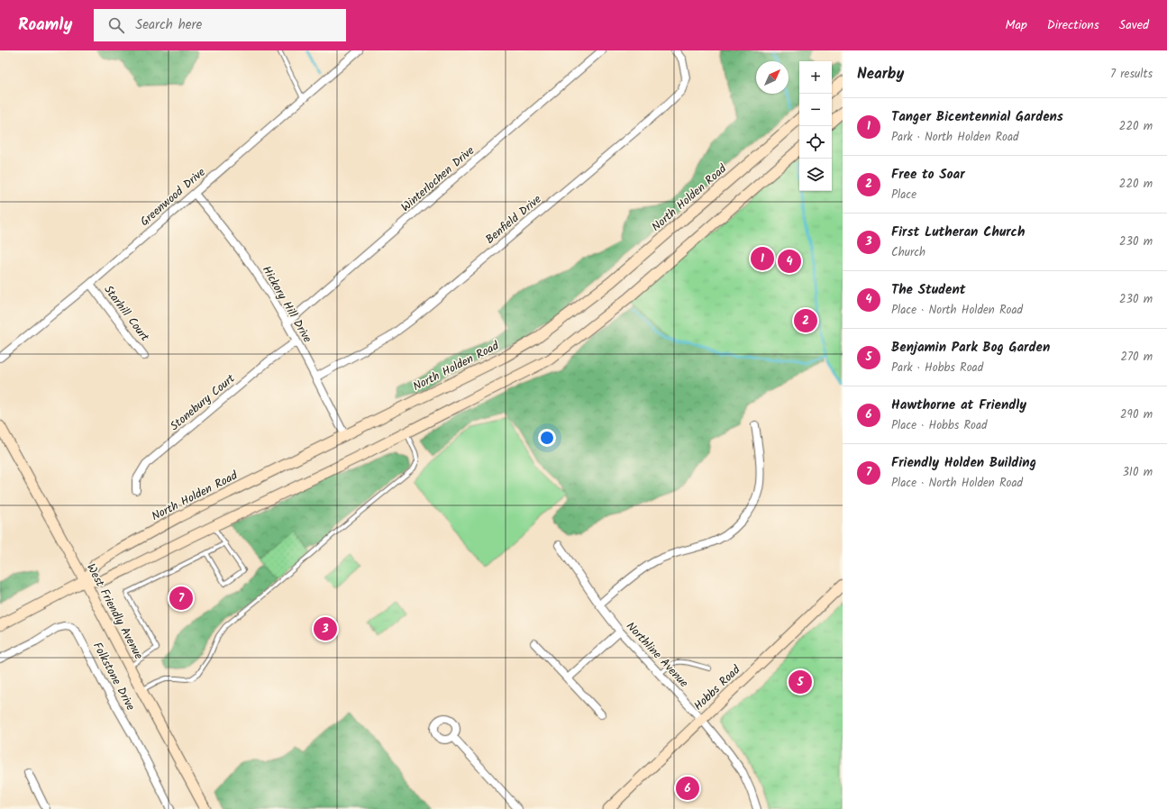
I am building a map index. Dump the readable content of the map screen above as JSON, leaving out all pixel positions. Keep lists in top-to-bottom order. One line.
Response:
{"streets":{"main road":["North Holden Road","West Friendly Avenue","Hobbs Road"],"street":["Winterlochen Drive","Greenwood Drive","Benfield Drive","Hickory Hill Drive","Starhill Court","Stonebury Court","Northline Avenue","Folkstone Drive"]},"crossings":[["Winterlochen Drive","Hickory Hill Drive"],["Greenwood Drive","Hickory Hill Drive"],["Greenwood Drive","Starhill Court"],["North Holden Road","Hickory Hill Drive"],["North Holden Road","West Friendly Avenue"],["Benfield Drive","Hickory Hill Drive"],["Hickory Hill Drive","Stonebury Court"],["Northline Avenue","Hobbs Road"]],"north":"top right","page":{"header":"Roamly","search":"Search here","nav":["Map","Directions","Saved"],"heading":["Nearby","7 results"],"map_buttons":["+","−"],"list":[{"mark":"1","name":"Tanger Bicentennial Gardens","note":"Park · North Holden Road","value":"220 m"},{"mark":"2","name":"Free to Soar","note":"Place","value":"220 m"},{"mark":"3","name":"First Lutheran Church","note":"Church","value":"230 m"},{"mark":"4","name":"The Student","note":"Place · North Holden Road","value":"230 m"},{"mark":"5","name":"Benjamin Park Bog Garden","note":"Park · Hobbs Road","value":"270 m"},{"mark":"6","name":"Hawthorne at Friendly","note":"Place · Hobbs Road","value":"290 m"},{"mark":"7","name":"Friendly Holden Building","note":"Place · North Holden Road","value":"310 m"}],"pins":["1","4","2","7","3","5","6"]}}
